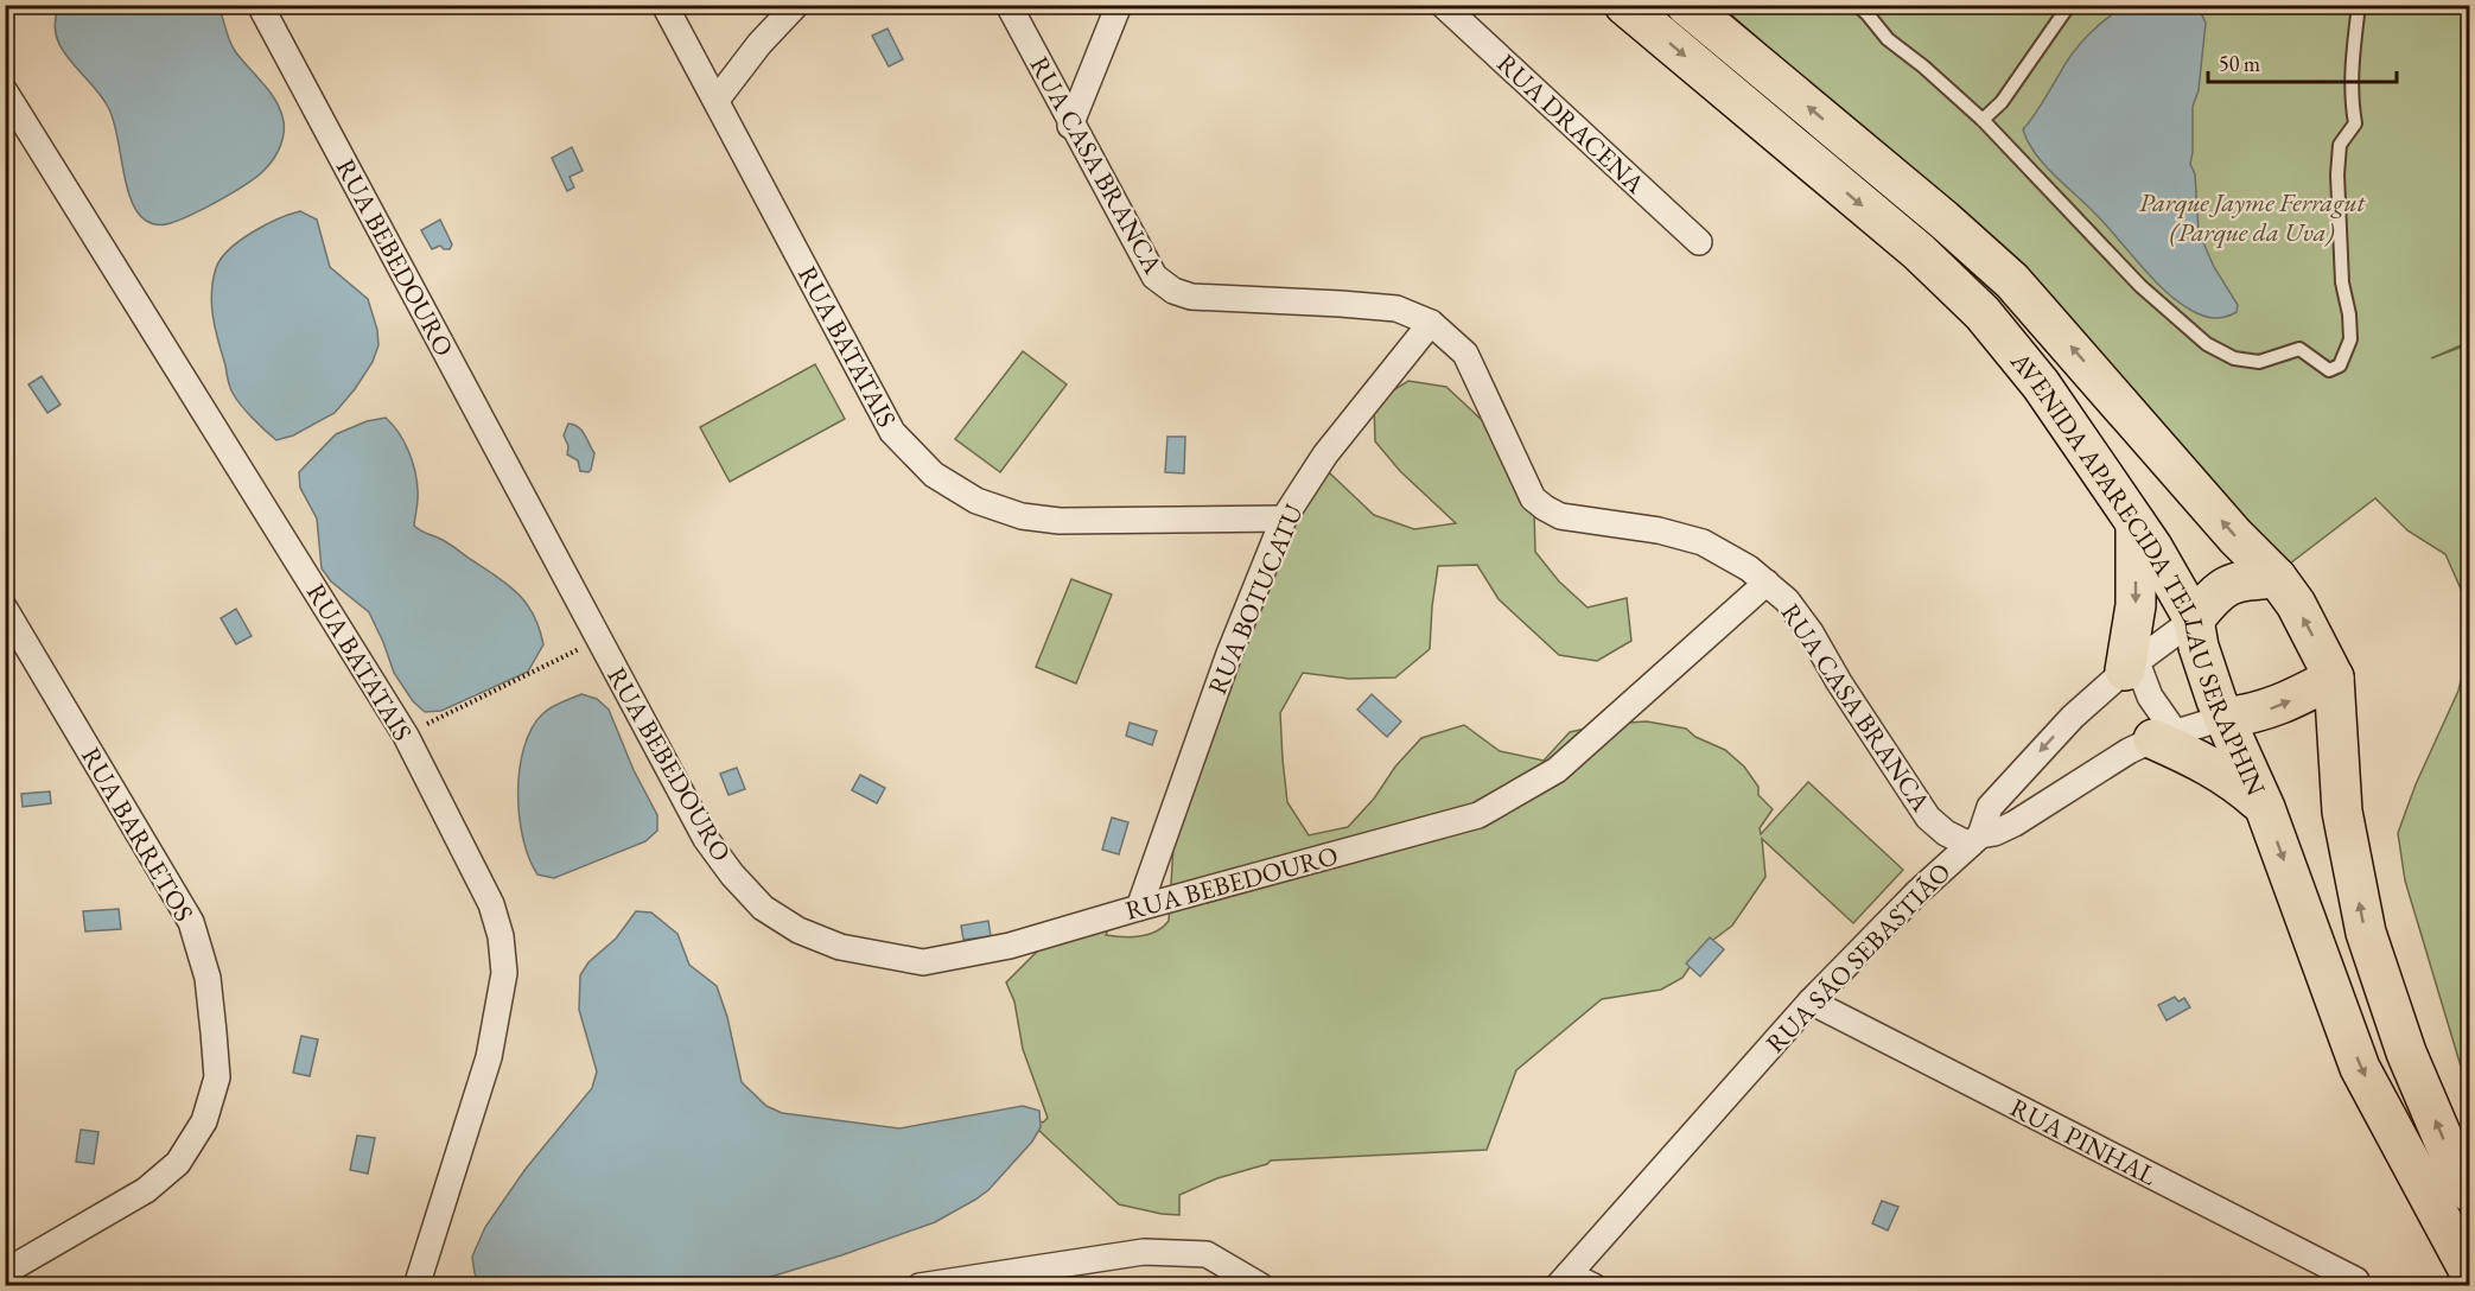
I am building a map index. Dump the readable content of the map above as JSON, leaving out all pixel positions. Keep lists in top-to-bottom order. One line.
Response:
{"streets":{"main road":["AVENIDA APARECIDA TELLAU SERAPHIN"],"street":["RUA DRACENA","RUA CASA BRANCA","RUA BEBEDOURO","RUA BATATAIS","RUA BOTUCATU","RUA BARRETOS","RUA SÃO SEBASTIÃO","RUA PINHAL"]},"crossings":[["RUA CASA BRANCA","RUA BEBEDOURO"],["RUA CASA BRANCA","RUA BOTUCATU"],["RUA CASA BRANCA","RUA SÃO SEBASTIÃO"],["RUA BEBEDOURO","RUA BOTUCATU"],["RUA BATATAIS","RUA BOTUCATU"],["AVENIDA APARECIDA TELLAU SERAPHIN","RUA SÃO SEBASTIÃO"],["RUA SÃO SEBASTIÃO","RUA PINHAL"]],"parks":["Parque Jayme Ferragut (Parque da Uva)"],"scale_bar":"50 m"}
